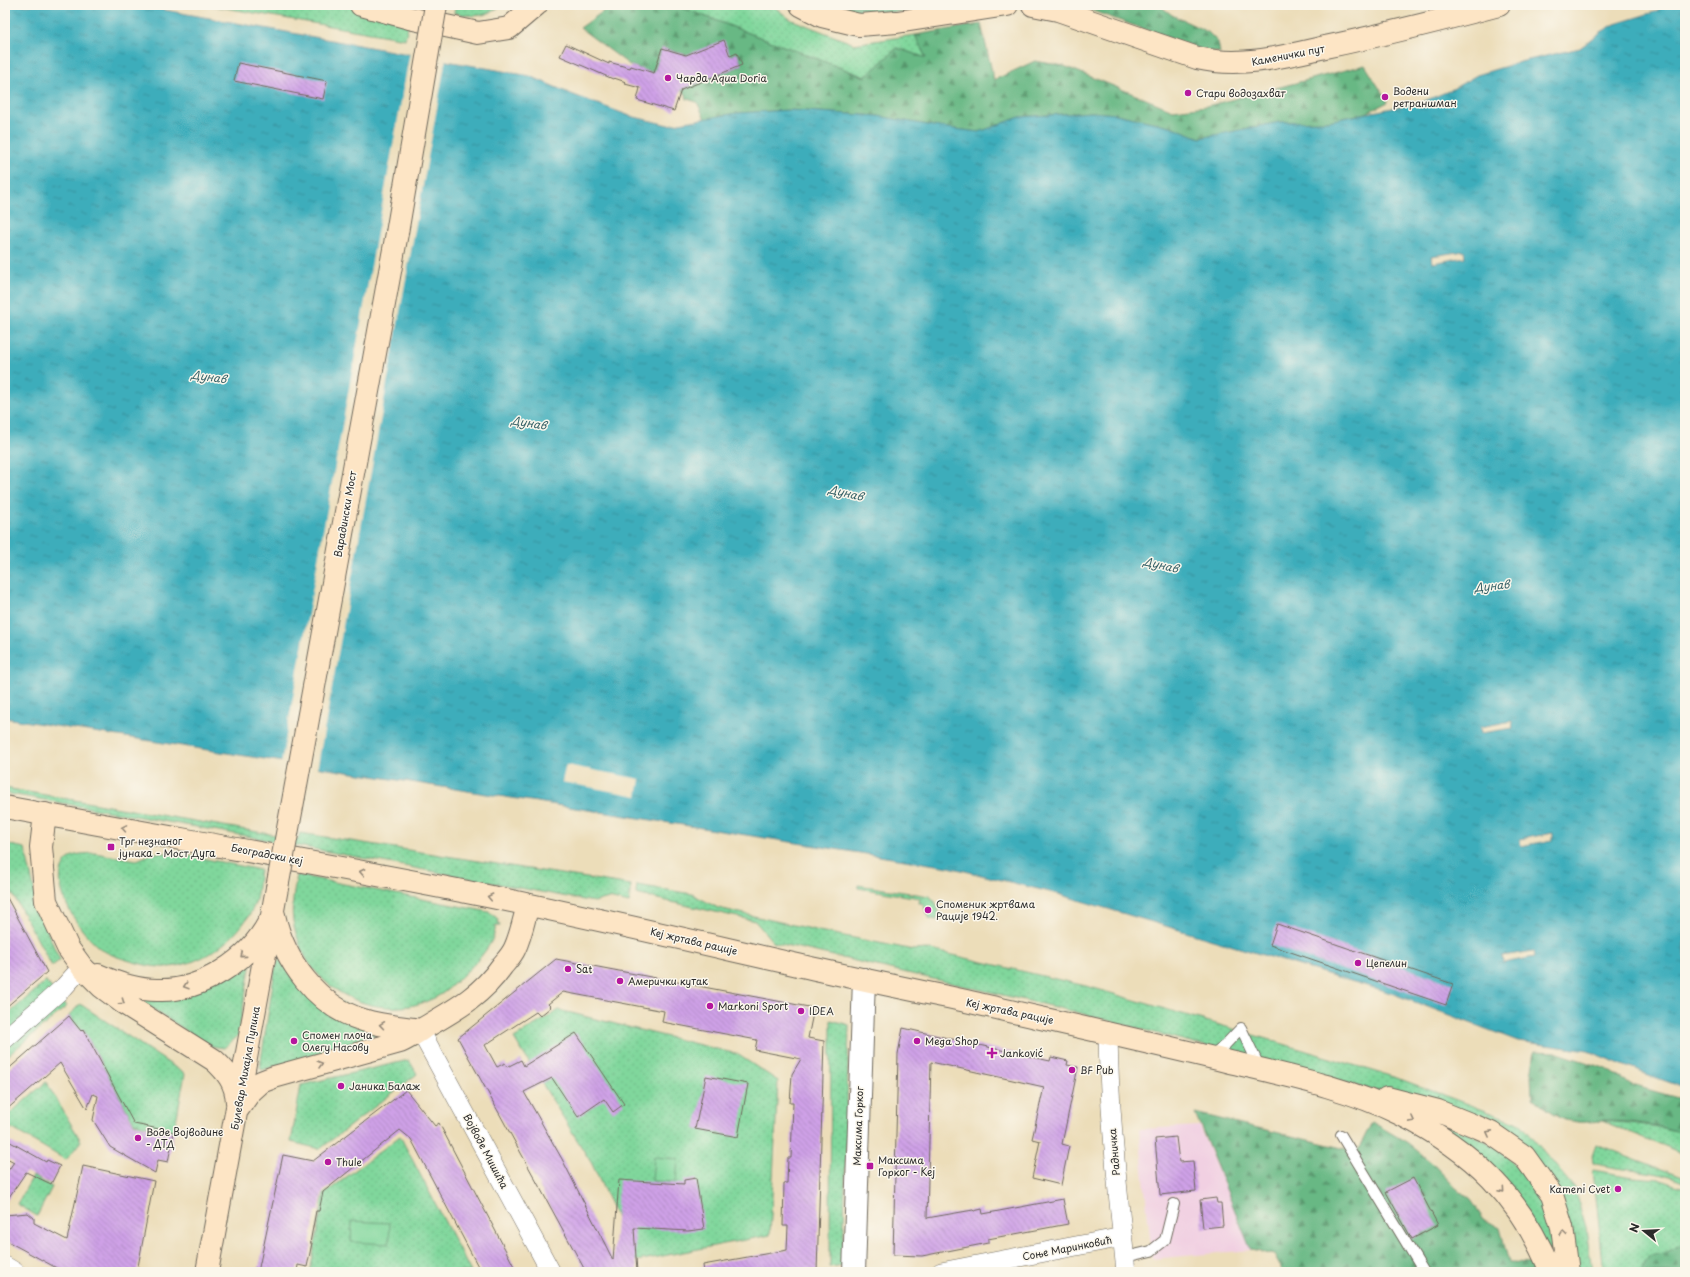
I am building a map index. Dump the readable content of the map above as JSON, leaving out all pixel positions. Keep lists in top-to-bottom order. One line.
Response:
{"streets":{"main road":["Каменички пут","Варадински Мост","Београдски кеј","Кеј жртава рације","Булевар Михајла Пупина"],"street":["Максима Горког","Војводе Мишића","Радничка","Соње Маринковић"]},"crossings":[["Варадински Мост","Булевар Михајла Пупина"],["Београдски кеј","Кеј жртава рације"],["Кеј жртава рације","Максима Горког"],["Кеј жртава рације","Радничка"],["Радничка","Соње Маринковић"]],"one_way":["Београдски кеј"],"water":["Дунав"],"places":{"other":["Чарда Aqua Doria","Стари водозахват","Водени ретраншман","Споменик жртвама Рације 1942.","Цепелин","Sat","Амерички кутак","Markoni Sport","IDEA","Спомен плоча Олегу Насову","Mega Shop","BF Pub","Јаника Балаж","Воде Војводине - ДТД","Thule","Kameni Cvet"],"transit":["Трг незнаног јунака - Мост Дуга","Максима Горког - Кеј"],"health":["Janković"]},"north":"left"}
